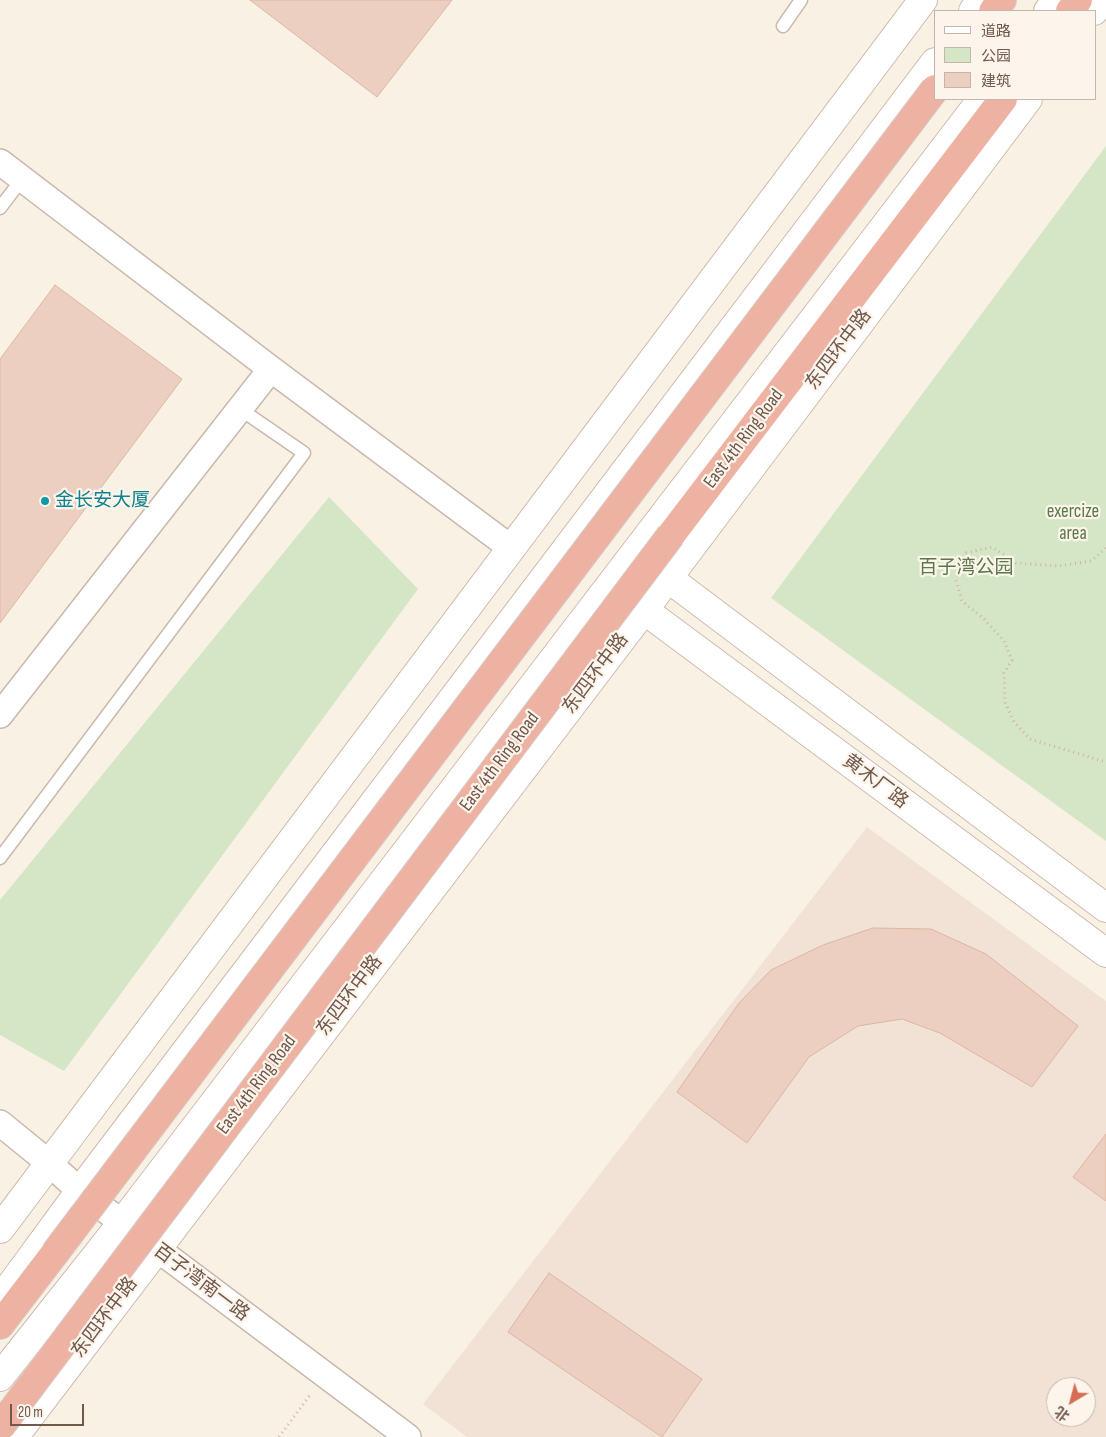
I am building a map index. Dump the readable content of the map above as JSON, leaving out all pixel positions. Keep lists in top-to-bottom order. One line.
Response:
{"streets":{"highway":["East 4th Ring Road"],"main road":["东四环中路","黄木厂路"],"street":["百子湾南一路"]},"crossings":[["东四环中路","黄木厂路"],["东四环中路","百子湾南一路"]],"parks":["exercize area","百子湾公园"],"places":["金长安大厦"],"legend":["道路","公园","建筑"],"scale_bar":"20 m","north":"bottom left"}
